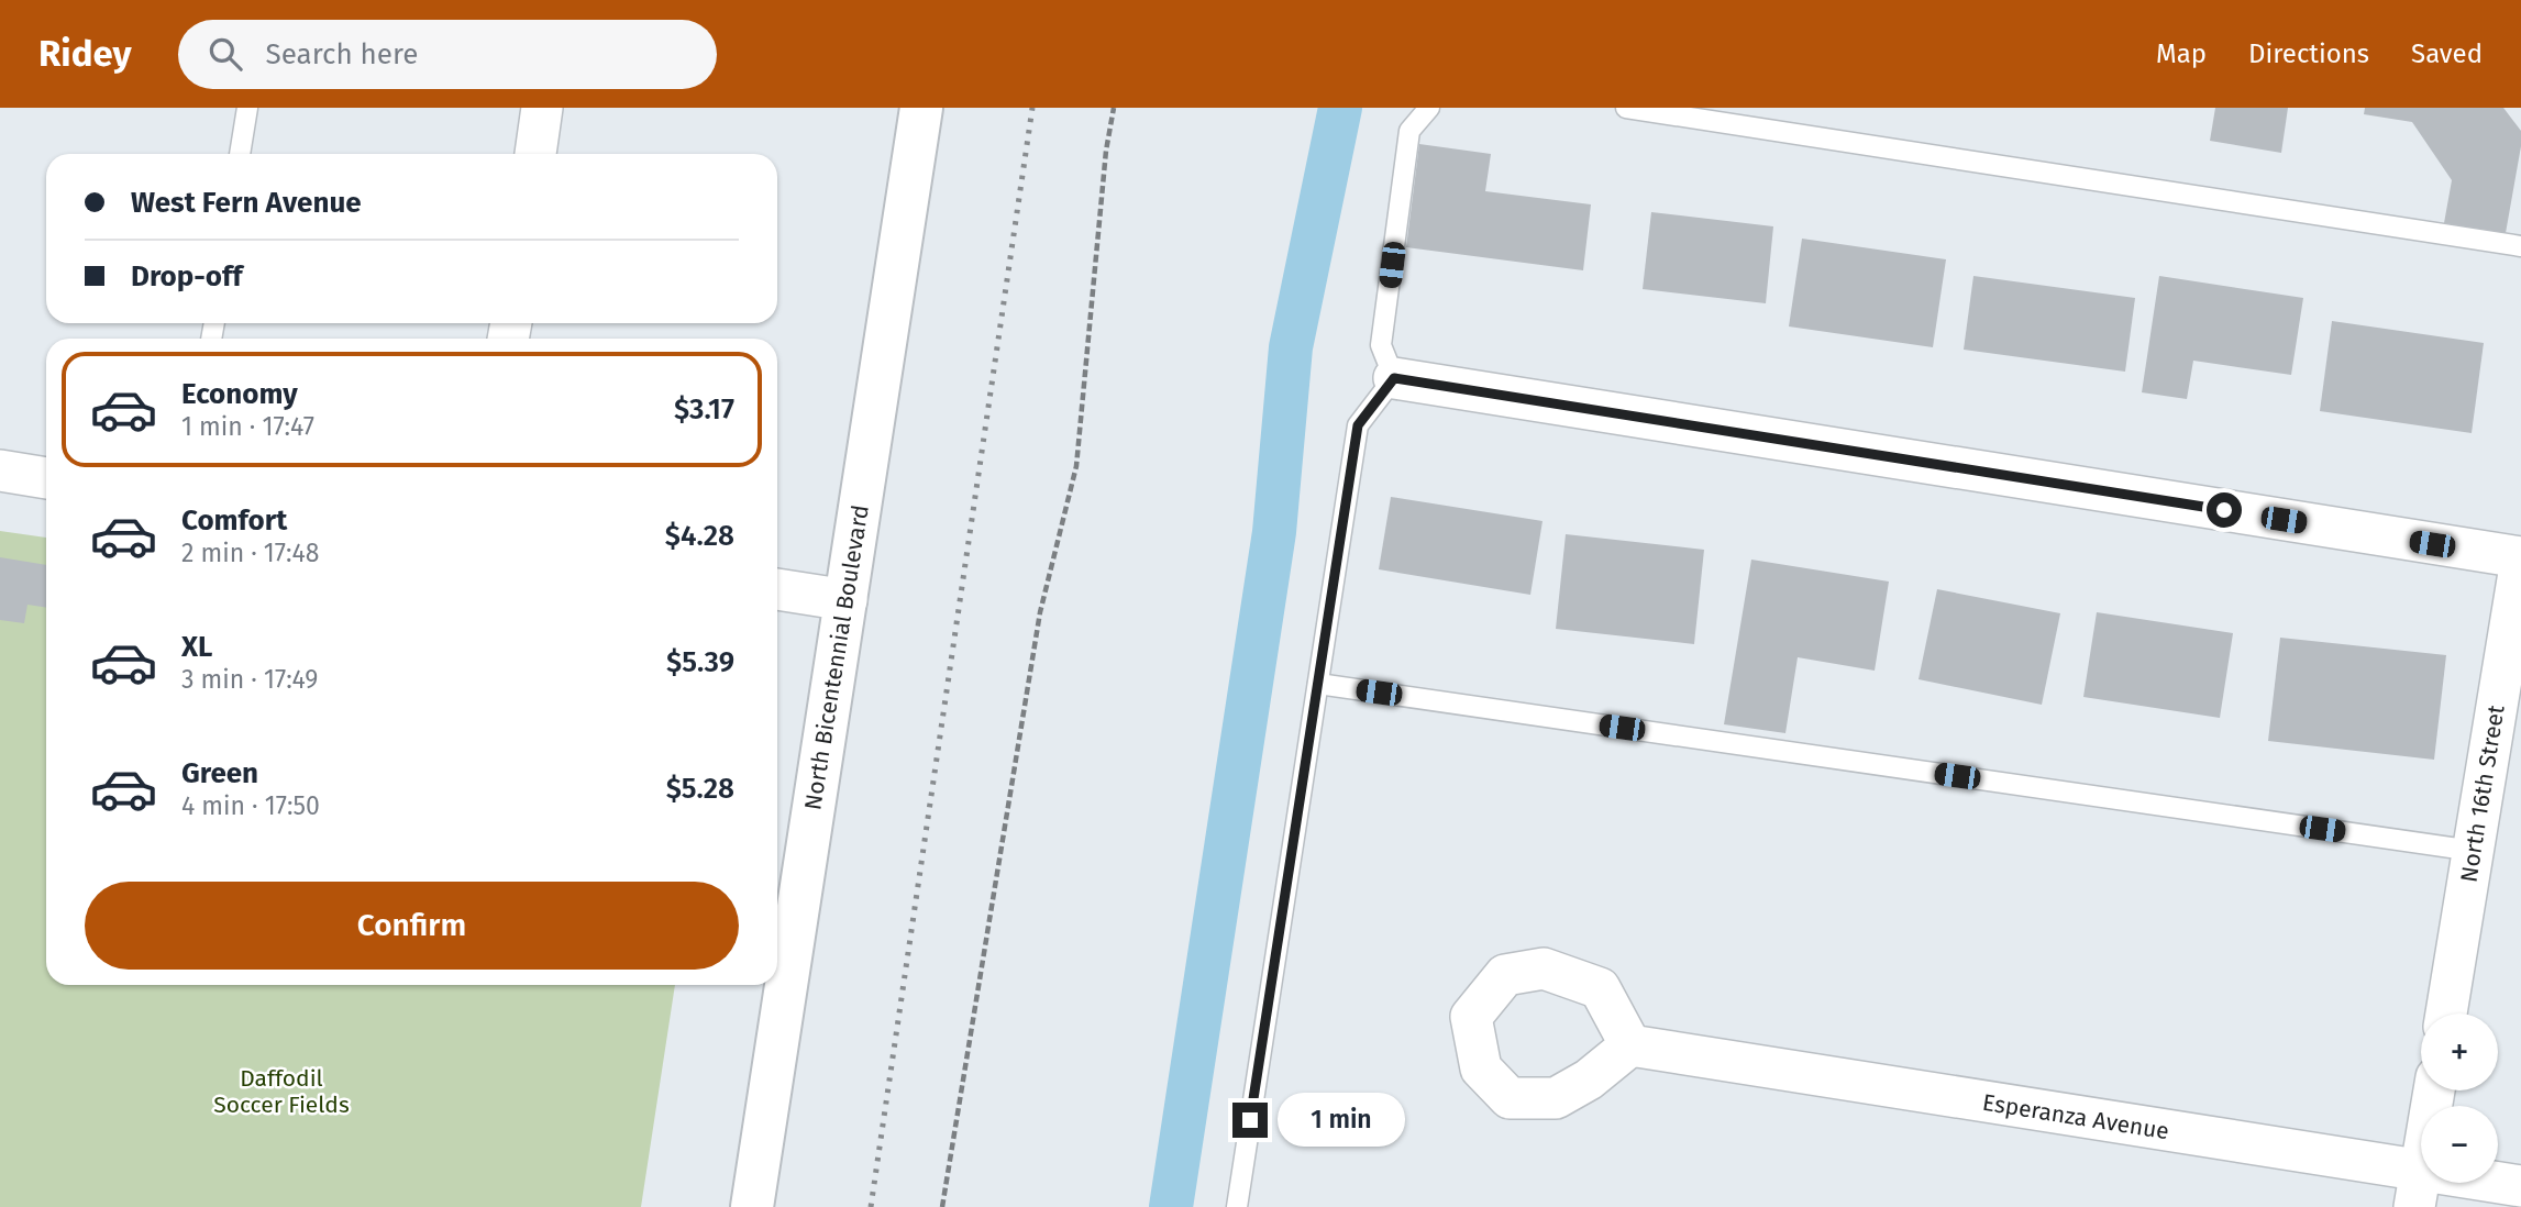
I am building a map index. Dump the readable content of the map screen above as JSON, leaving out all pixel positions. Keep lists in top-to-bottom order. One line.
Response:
{"streets":{"main road":["North Bicentennial Boulevard"],"street":["North 16th Street","Esperanza Avenue"]},"parks":["Daffodil Soccer Fields"],"page":{"header":"Ridey","search":"Search here","nav":["Map","Directions","Saved"],"banner":["West Fern Avenue","Drop-off"],"list":[{"name":"Economy","note":"1 min · 17:47","value":"$3.17"},{"name":"Comfort","note":"2 min · 17:48","value":"$4.28"},{"name":"XL","note":"3 min · 17:49","value":"$5.39"},{"name":"Green","note":"4 min · 17:50","value":"$5.28"}],"buttons":"Confirm","map_buttons":["+","−"],"bubble":"1 min"}}
